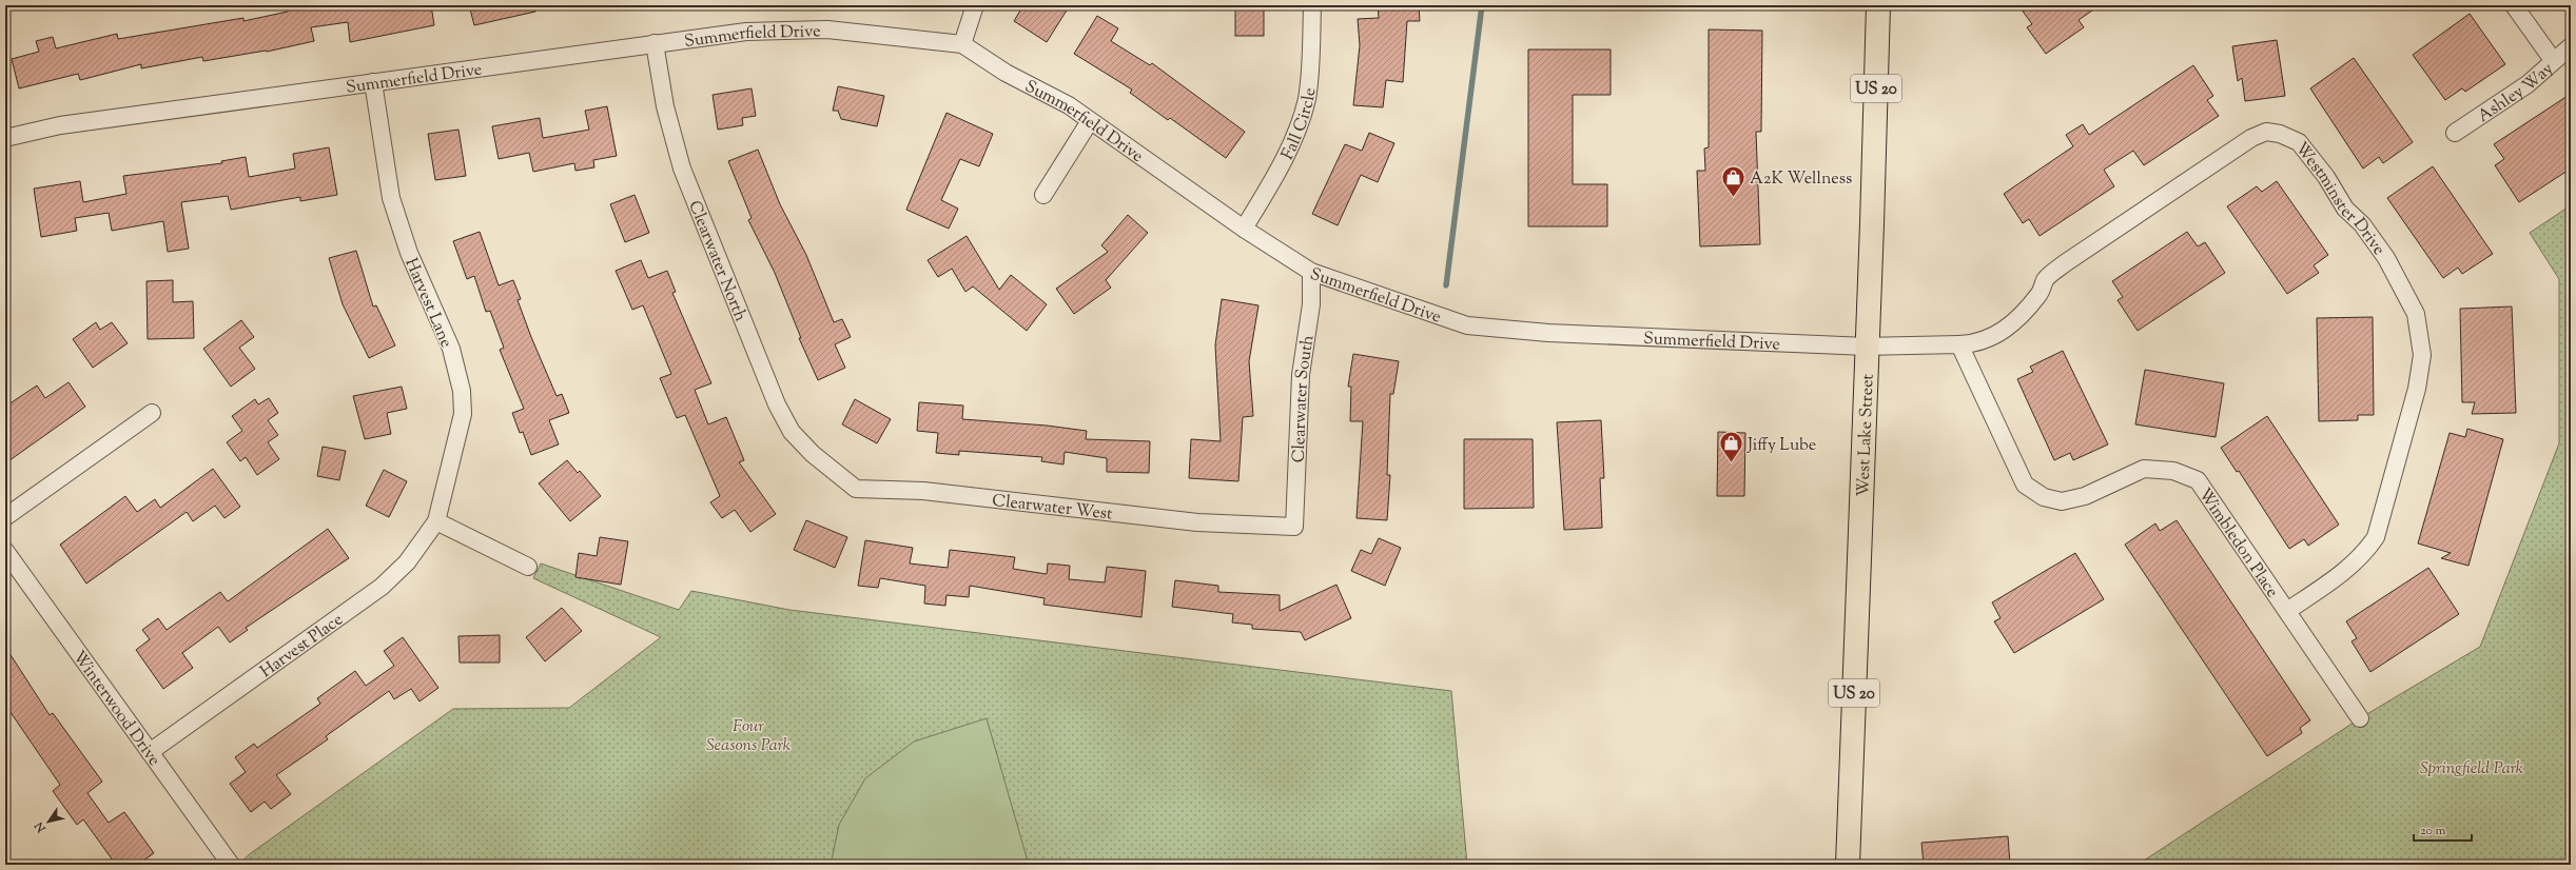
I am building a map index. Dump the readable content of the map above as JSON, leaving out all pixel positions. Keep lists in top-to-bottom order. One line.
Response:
{"streets":{"main road":["US 20","West Lake Street"],"street":["Summerfield Drive","Ashley Way","Fall Circle","Westminster Drive","Clearwater North","Harvest Lane","Clearwater South","Clearwater West","Wimbledon Place","Harvest Place","Winterwood Drive"]},"crossings":[["Summerfield Drive","Fall Circle"],["Summerfield Drive","Westminster Drive"],["Summerfield Drive","Clearwater North"],["Summerfield Drive","Harvest Lane"],["Summerfield Drive","Clearwater South"],["Summerfield Drive","West Lake Street"],["Summerfield Drive","Wimbledon Place"],["Westminster Drive","Wimbledon Place"],["Clearwater North","Clearwater West"],["Harvest Lane","Harvest Place"],["Clearwater South","Clearwater West"],["Harvest Place","Winterwood Drive"]],"parks":["Four Seasons Park","Springfield Park"],"places":{"shop":["A2K Wellness","Jiffy Lube"]},"scale_bar":"20 m","north":"bottom left"}
